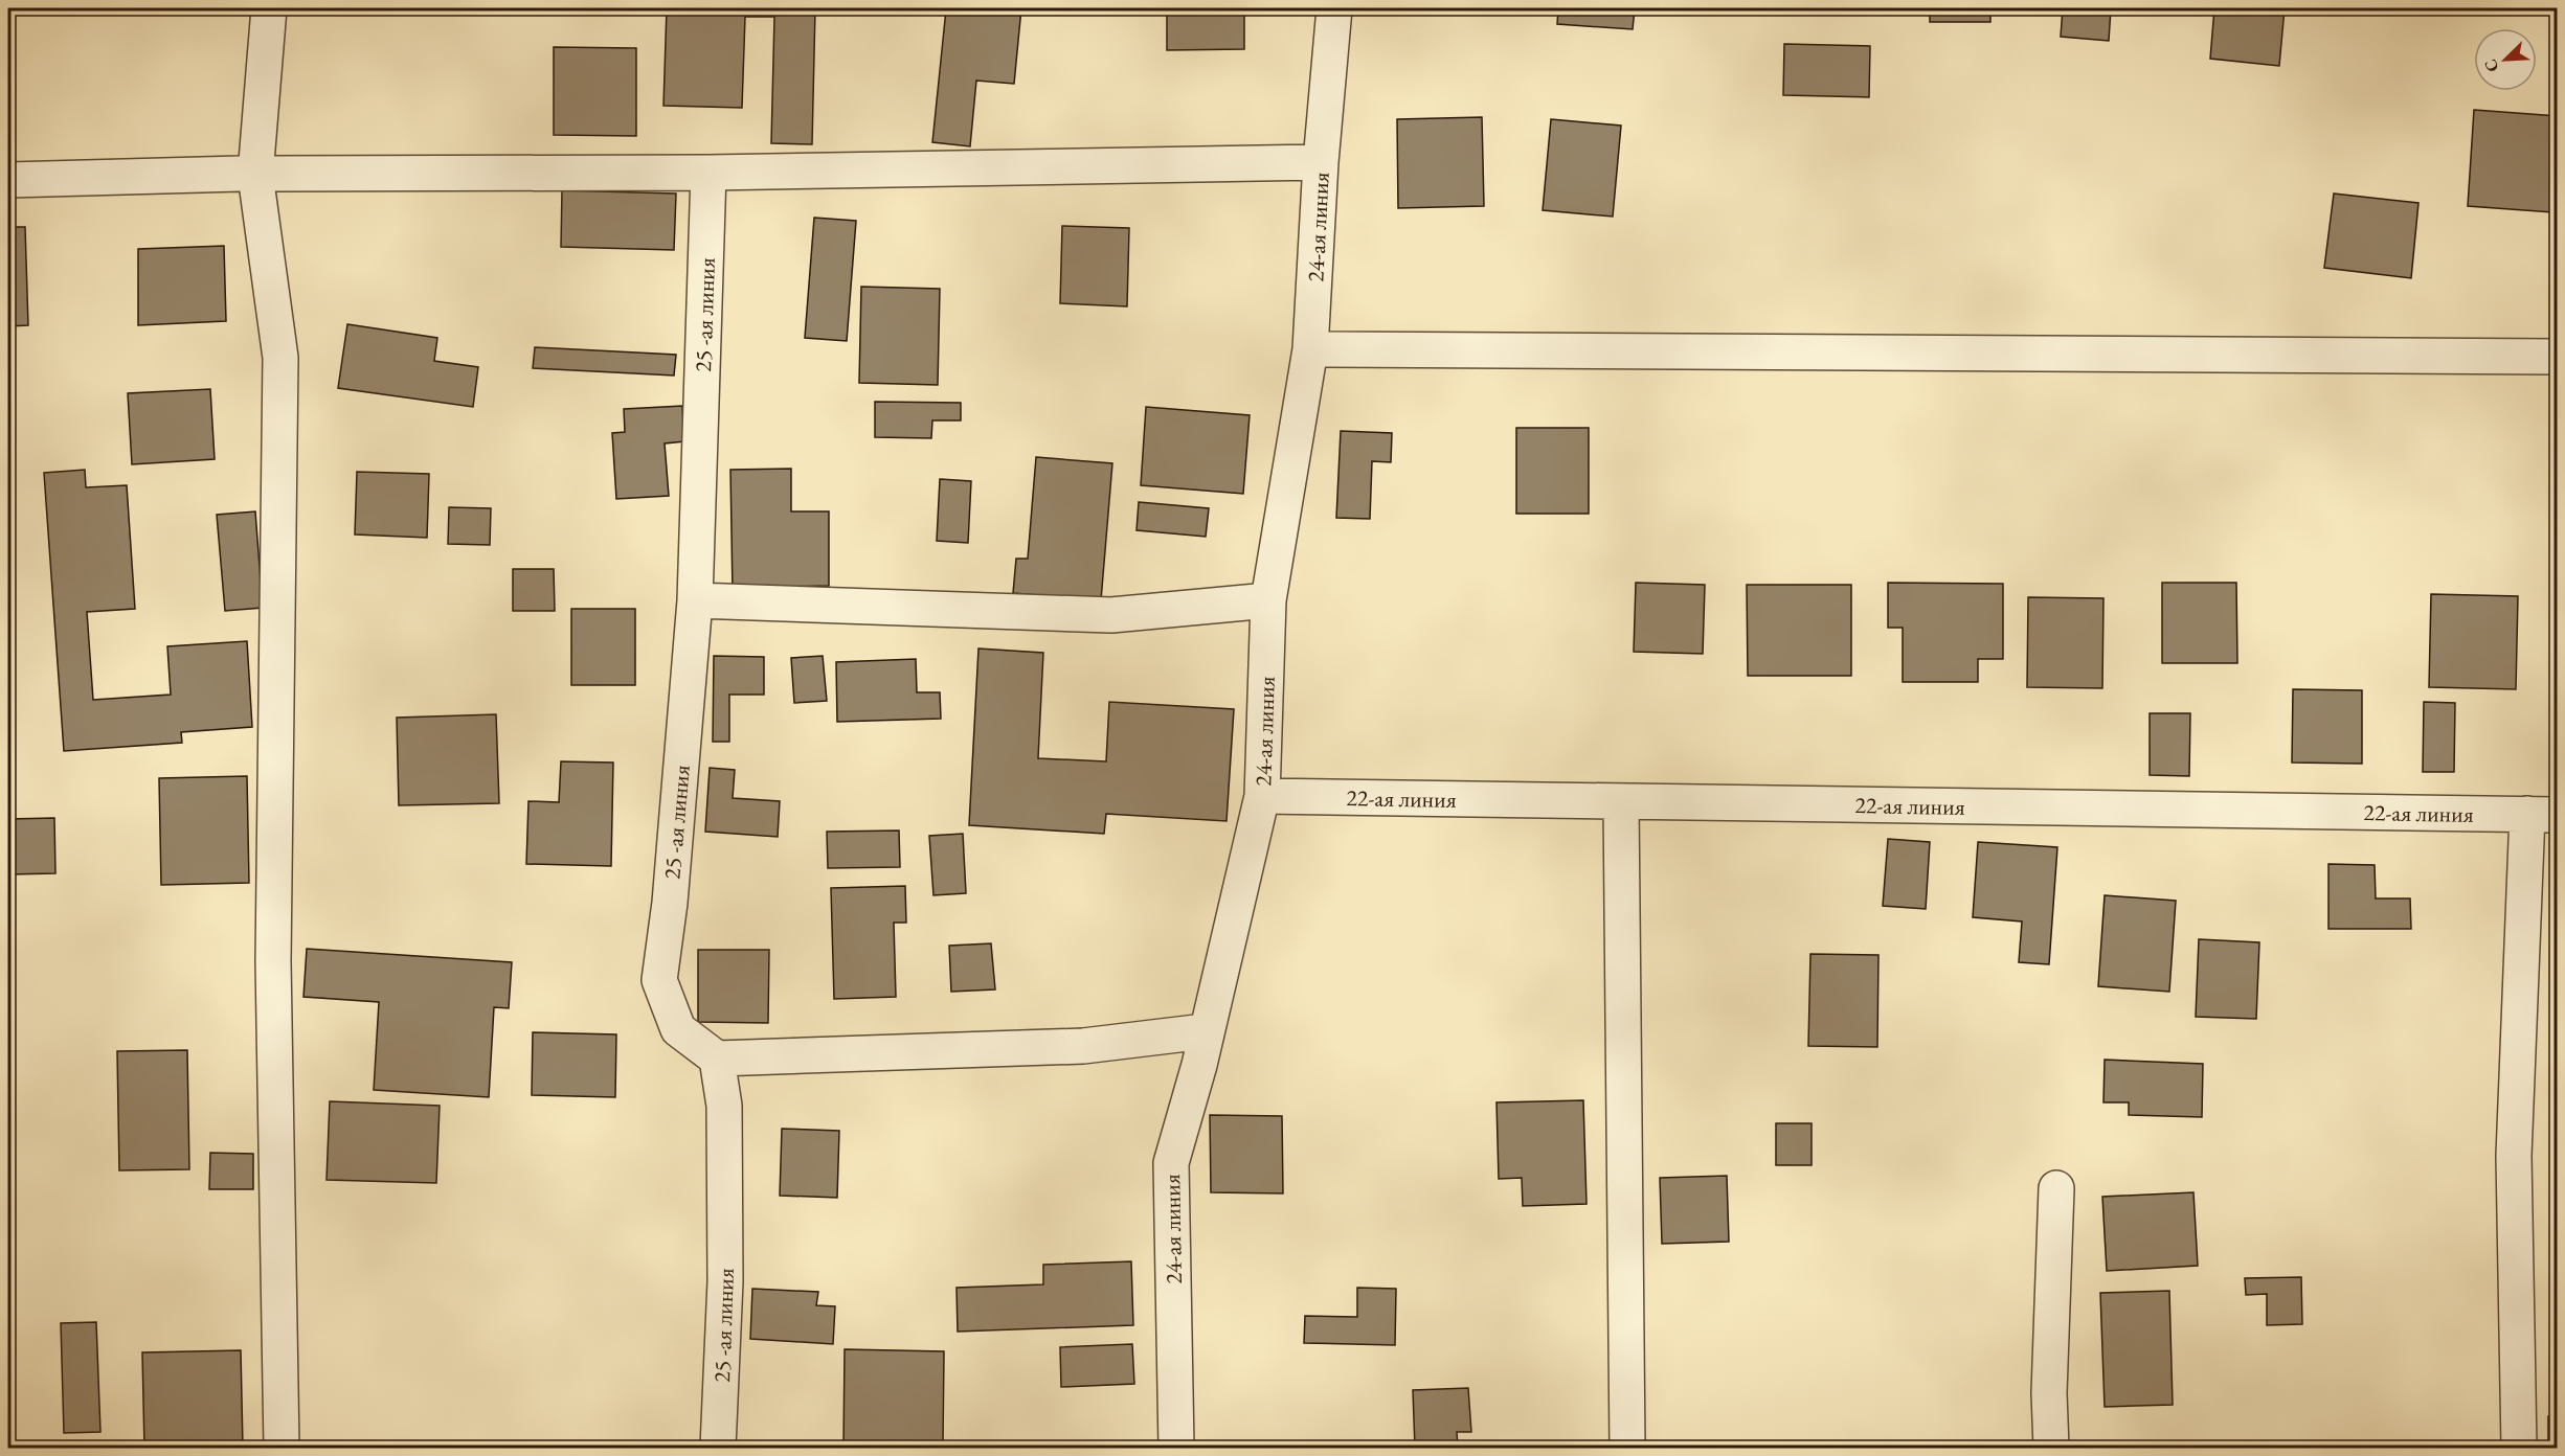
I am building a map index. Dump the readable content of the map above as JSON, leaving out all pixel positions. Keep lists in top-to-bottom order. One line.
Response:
{"streets":{"street":["24-ая линия","25 -ая линия","22-ая линия"]},"crossings":[["24-ая линия","22-ая линия"]],"north":"bottom left"}
